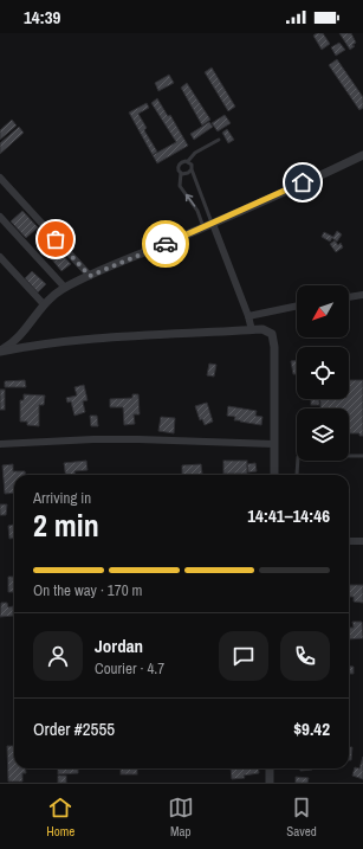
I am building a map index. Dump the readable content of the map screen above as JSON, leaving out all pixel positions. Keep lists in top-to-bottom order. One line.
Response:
{"north":"bottom left","page":{"status":"14:39","heading":["2 min","Arriving in","14:41–14:46"],"panel":["Jordan","Courier · 4.7","Order #2555","$9.42"],"bar":"On the way · 170 m","tabs":["Home","Map","Saved"]}}
